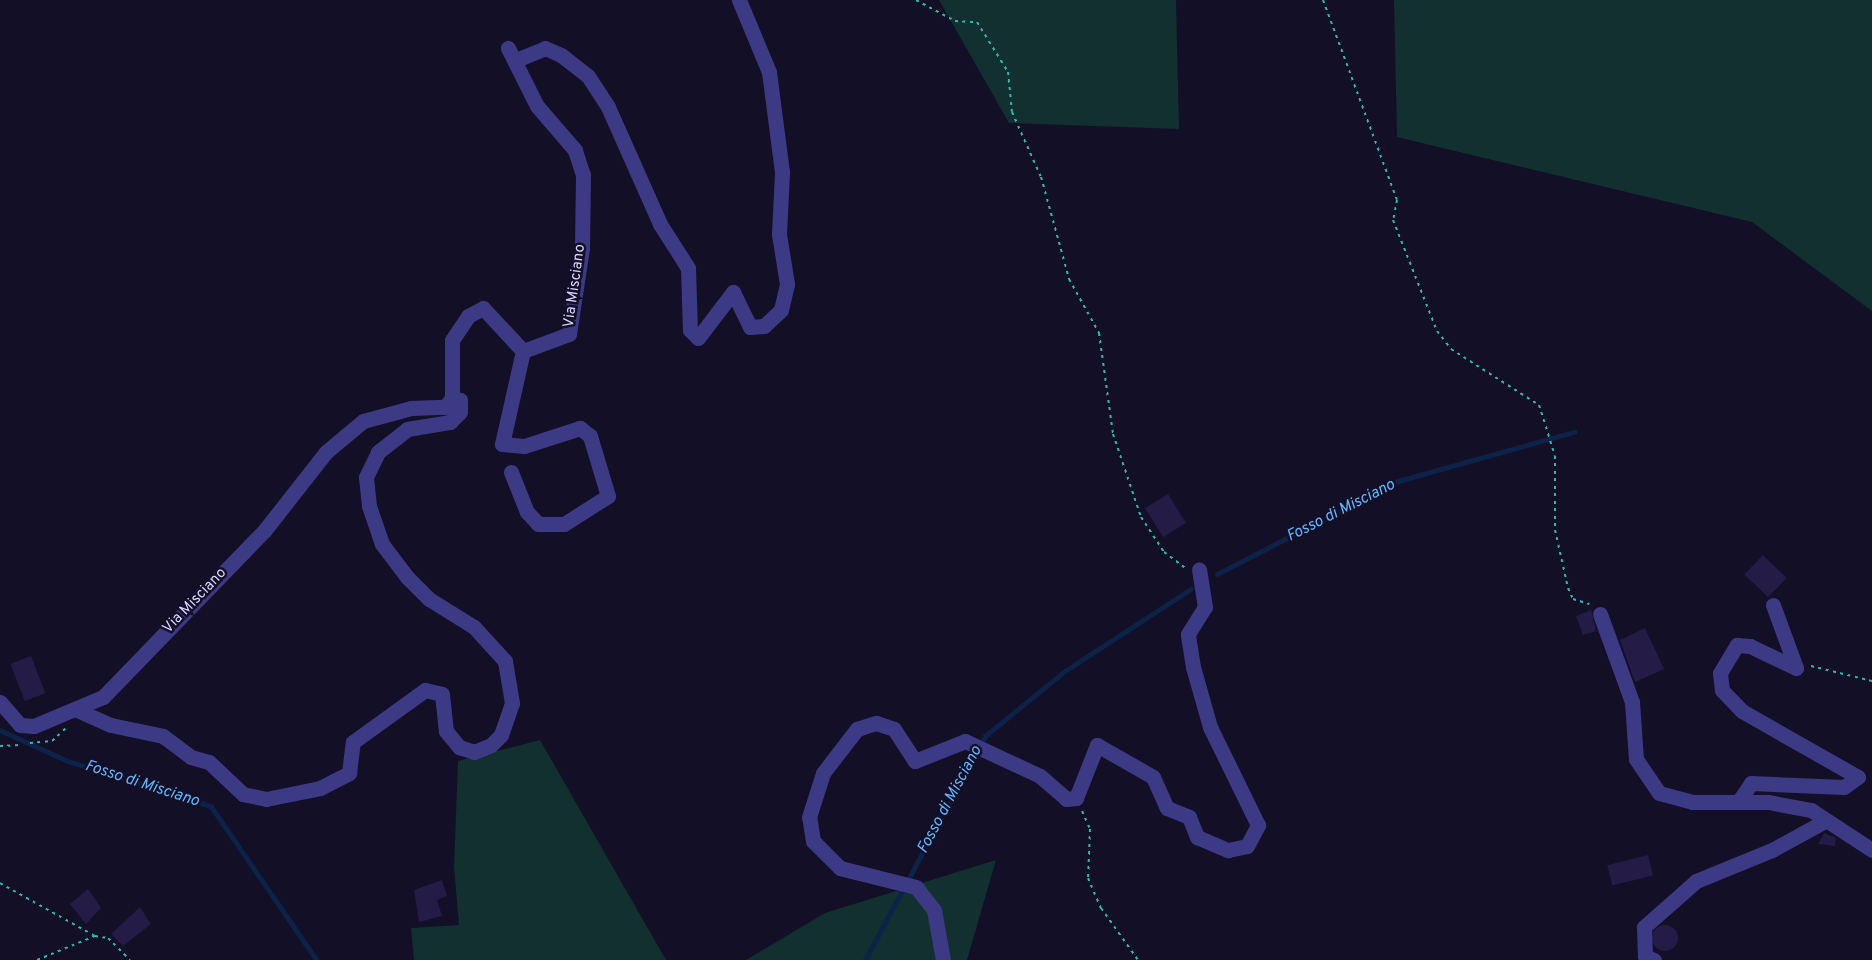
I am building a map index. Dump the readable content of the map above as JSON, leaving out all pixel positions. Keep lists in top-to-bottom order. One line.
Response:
{"streets":{"street":["Via Misciano"]},"water":["Fosso di Misciano"]}
